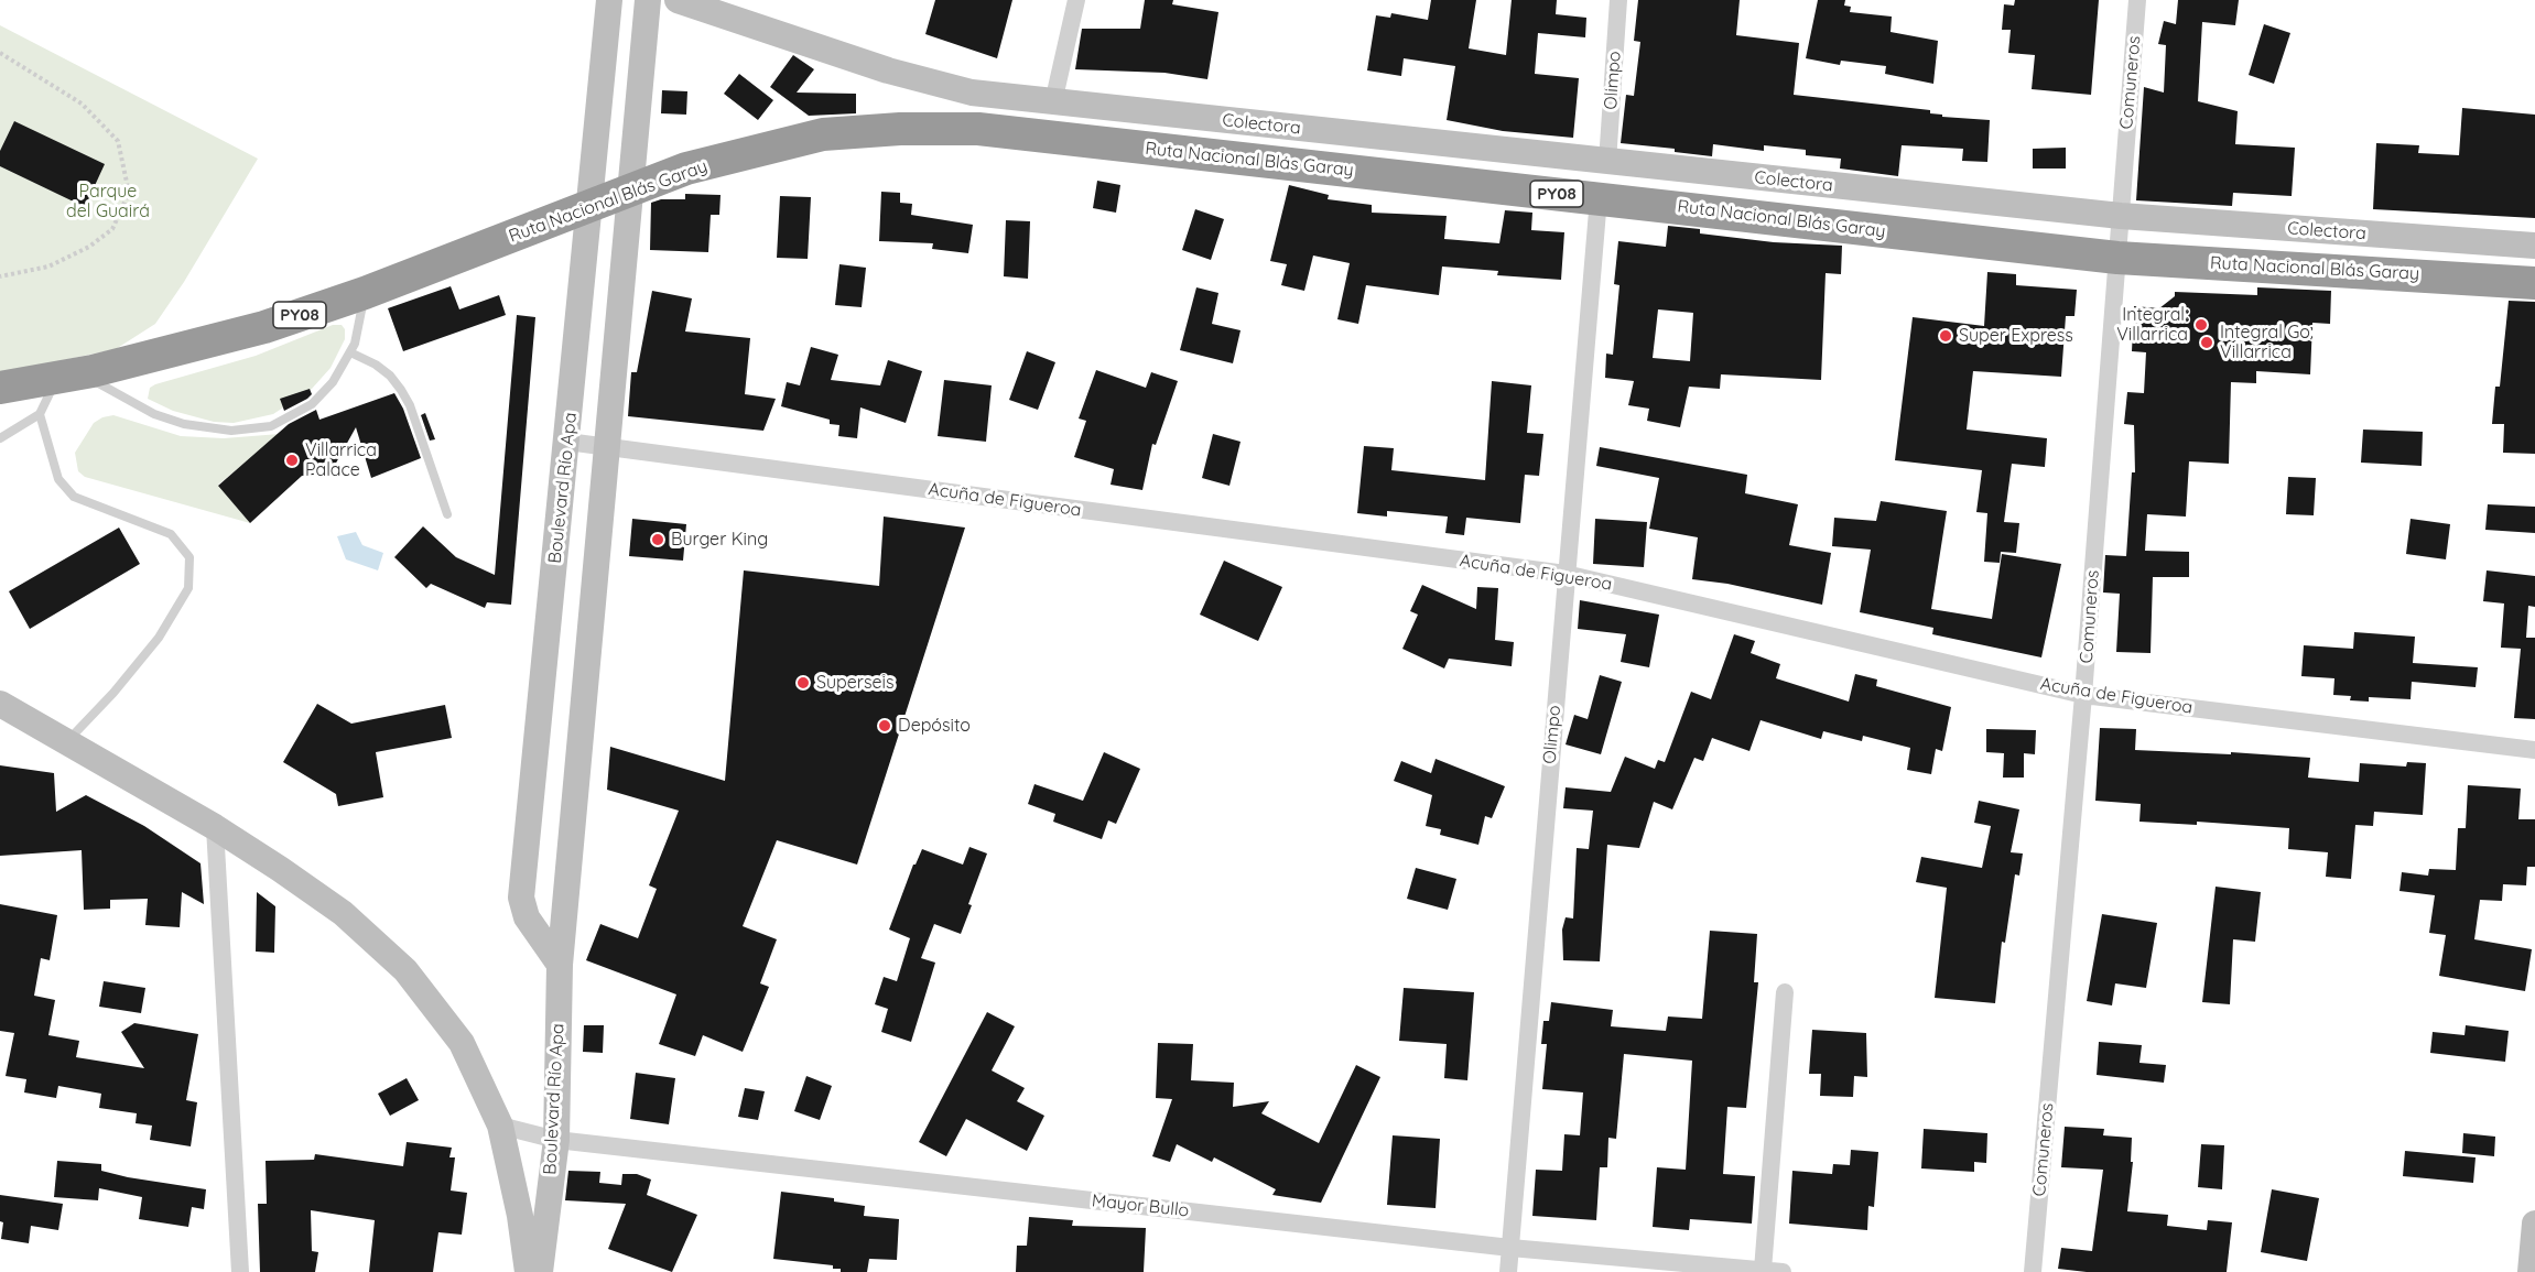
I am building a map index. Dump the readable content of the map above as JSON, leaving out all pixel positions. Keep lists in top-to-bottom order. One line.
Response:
{"streets":{"highway":["Ruta Nacional Blás Garay","PY08"],"main road":["Colectora","Boulevard Río Apa"],"street":["Olimpo","Comuneros","Acuña de Figueroa","Mayor Bullo"]},"crossings":[["Olimpo","Colectora"],["Olimpo","Ruta Nacional Blás Garay"],["Olimpo","Acuña de Figueroa"],["Olimpo","Mayor Bullo"],["Comuneros","Colectora"],["Comuneros","Ruta Nacional Blás Garay"],["Comuneros","Acuña de Figueroa"],["Ruta Nacional Blás Garay","Boulevard Río Apa"],["Boulevard Río Apa","Acuña de Figueroa"],["Boulevard Río Apa","Mayor Bullo"]],"parks":["Parque del Guairá"],"places":["Integral: Villarrica","Super Express","Integral Go: Villarrica","Villarrica Palace","Burger King","Superseis","Depósito"]}
